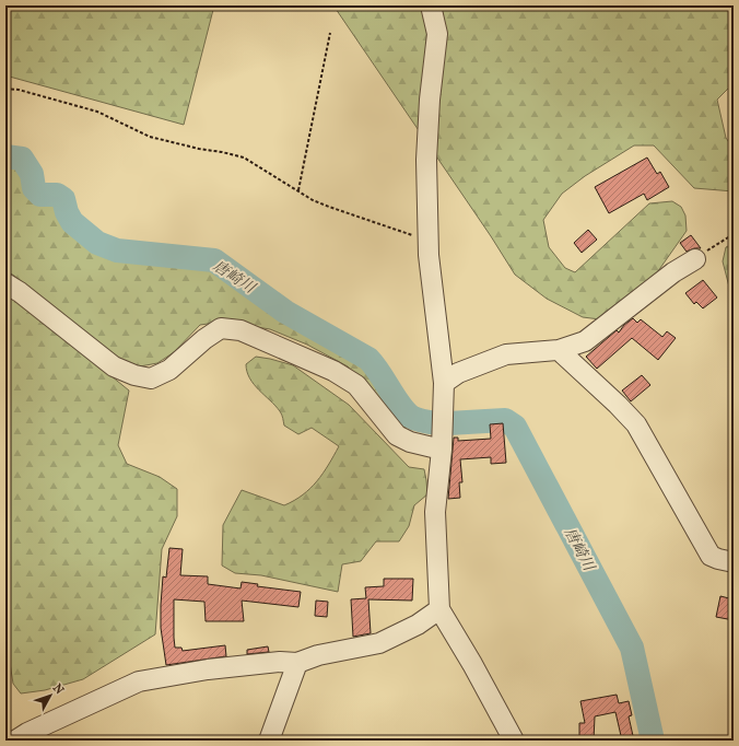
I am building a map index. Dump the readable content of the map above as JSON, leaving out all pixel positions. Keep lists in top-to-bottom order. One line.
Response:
{"water":["唐崎川"],"north":"top right"}
